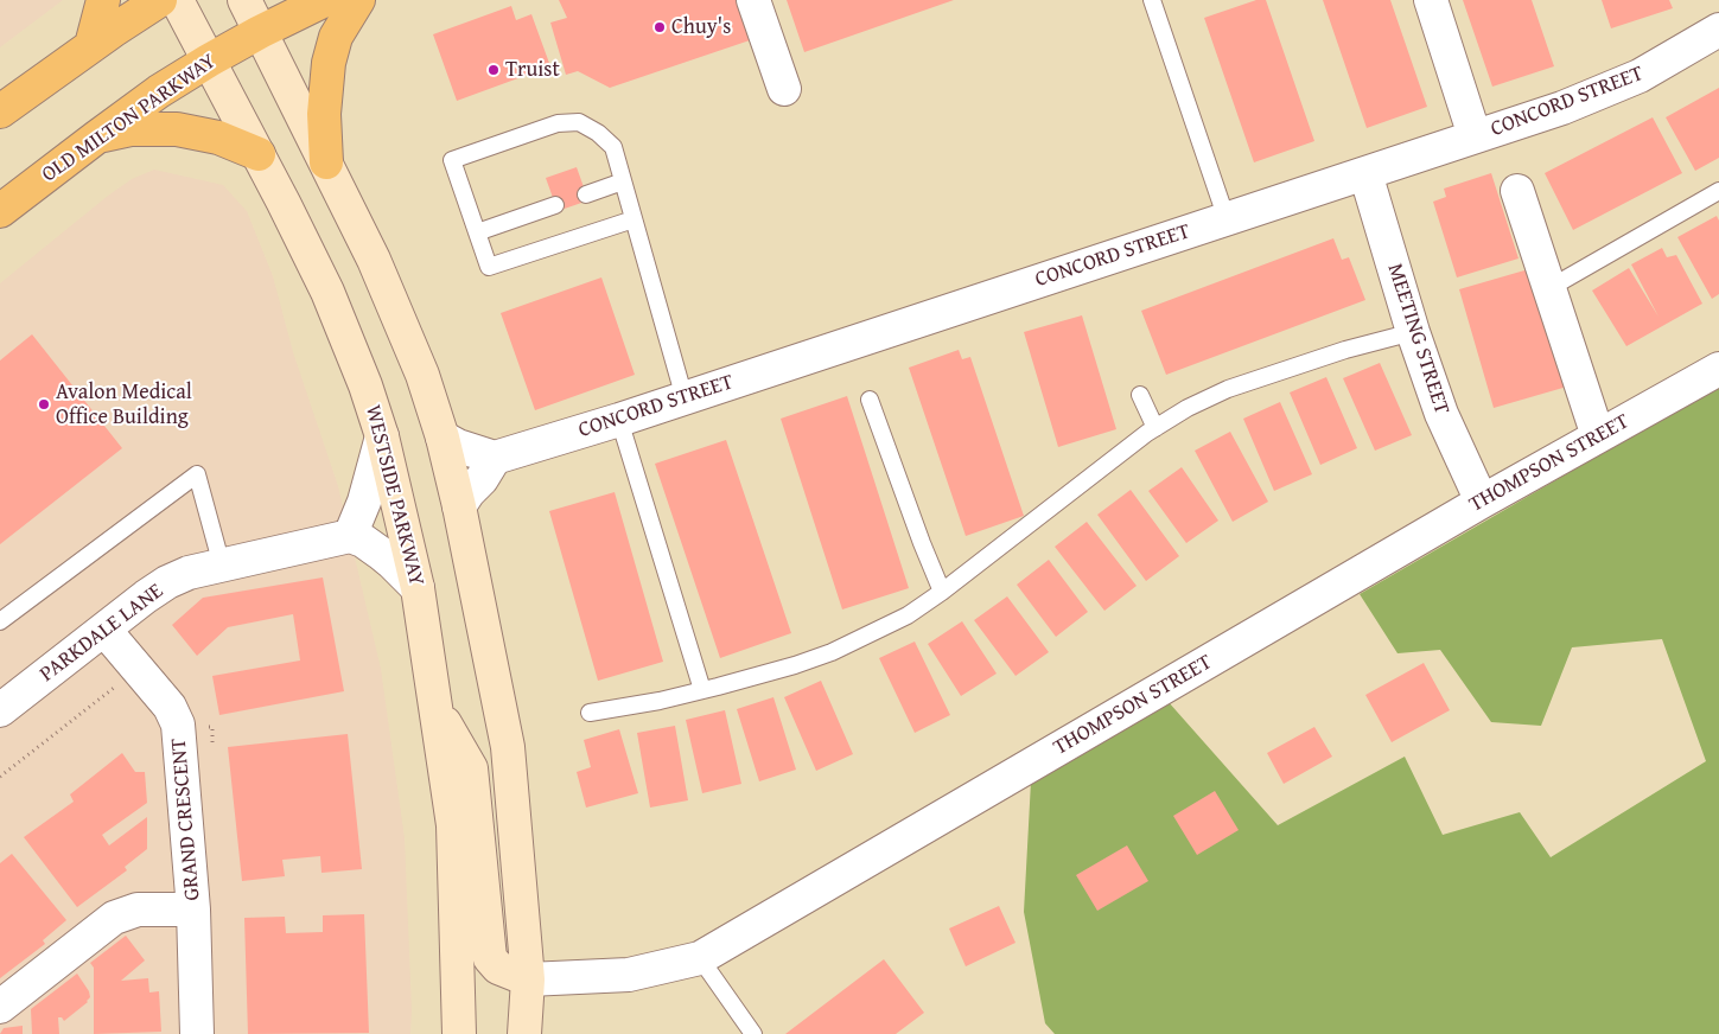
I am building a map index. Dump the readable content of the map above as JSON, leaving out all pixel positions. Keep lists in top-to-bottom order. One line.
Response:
{"streets":{"highway":["OLD MILTON PARKWAY"],"main road":["WESTSIDE PARKWAY"],"street":["CONCORD STREET","MEETING STREET","THOMPSON STREET","PARKDALE LANE","GRAND CRESCENT"]},"crossings":[["CONCORD STREET","MEETING STREET"],["OLD MILTON PARKWAY","WESTSIDE PARKWAY"],["MEETING STREET","THOMPSON STREET"],["PARKDALE LANE","GRAND CRESCENT"]],"places":["Chuy's","Truist","Avalon Medical Office Building"]}
